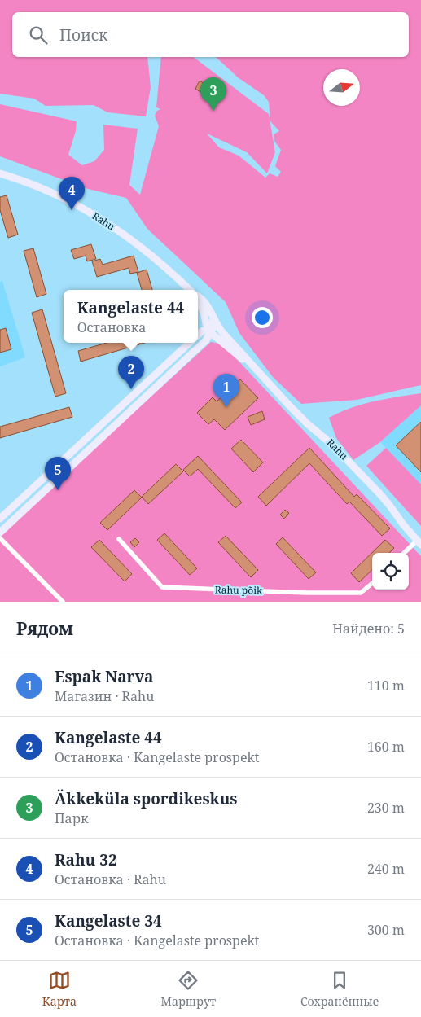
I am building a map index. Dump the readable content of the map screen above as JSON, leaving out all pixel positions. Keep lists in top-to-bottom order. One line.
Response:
{"streets":{"main road":["Rahu"],"street":["Rahu põik"]},"north":"right","page":{"search":"Поиск","pins":["3","4","2","1","5"],"popup":["Kangelaste 44","Остановка"],"heading":["Рядом","Найдено: 5"],"list":[{"mark":"1","name":"Espak Narva","note":"Магазин · Rahu","value":"110 m"},{"mark":"2","name":"Kangelaste 44","note":"Остановка · Kangelaste prospekt","value":"160 m"},{"mark":"3","name":"Äkkeküla spordikeskus","note":"Парк","value":"230 m"},{"mark":"4","name":"Rahu 32","note":"Остановка · Rahu","value":"240 m"},{"mark":"5","name":"Kangelaste 34","note":"Остановка · Kangelaste prospekt","value":"300 m"}],"nav":["Карта","Маршрут","Сохранённые"]}}
